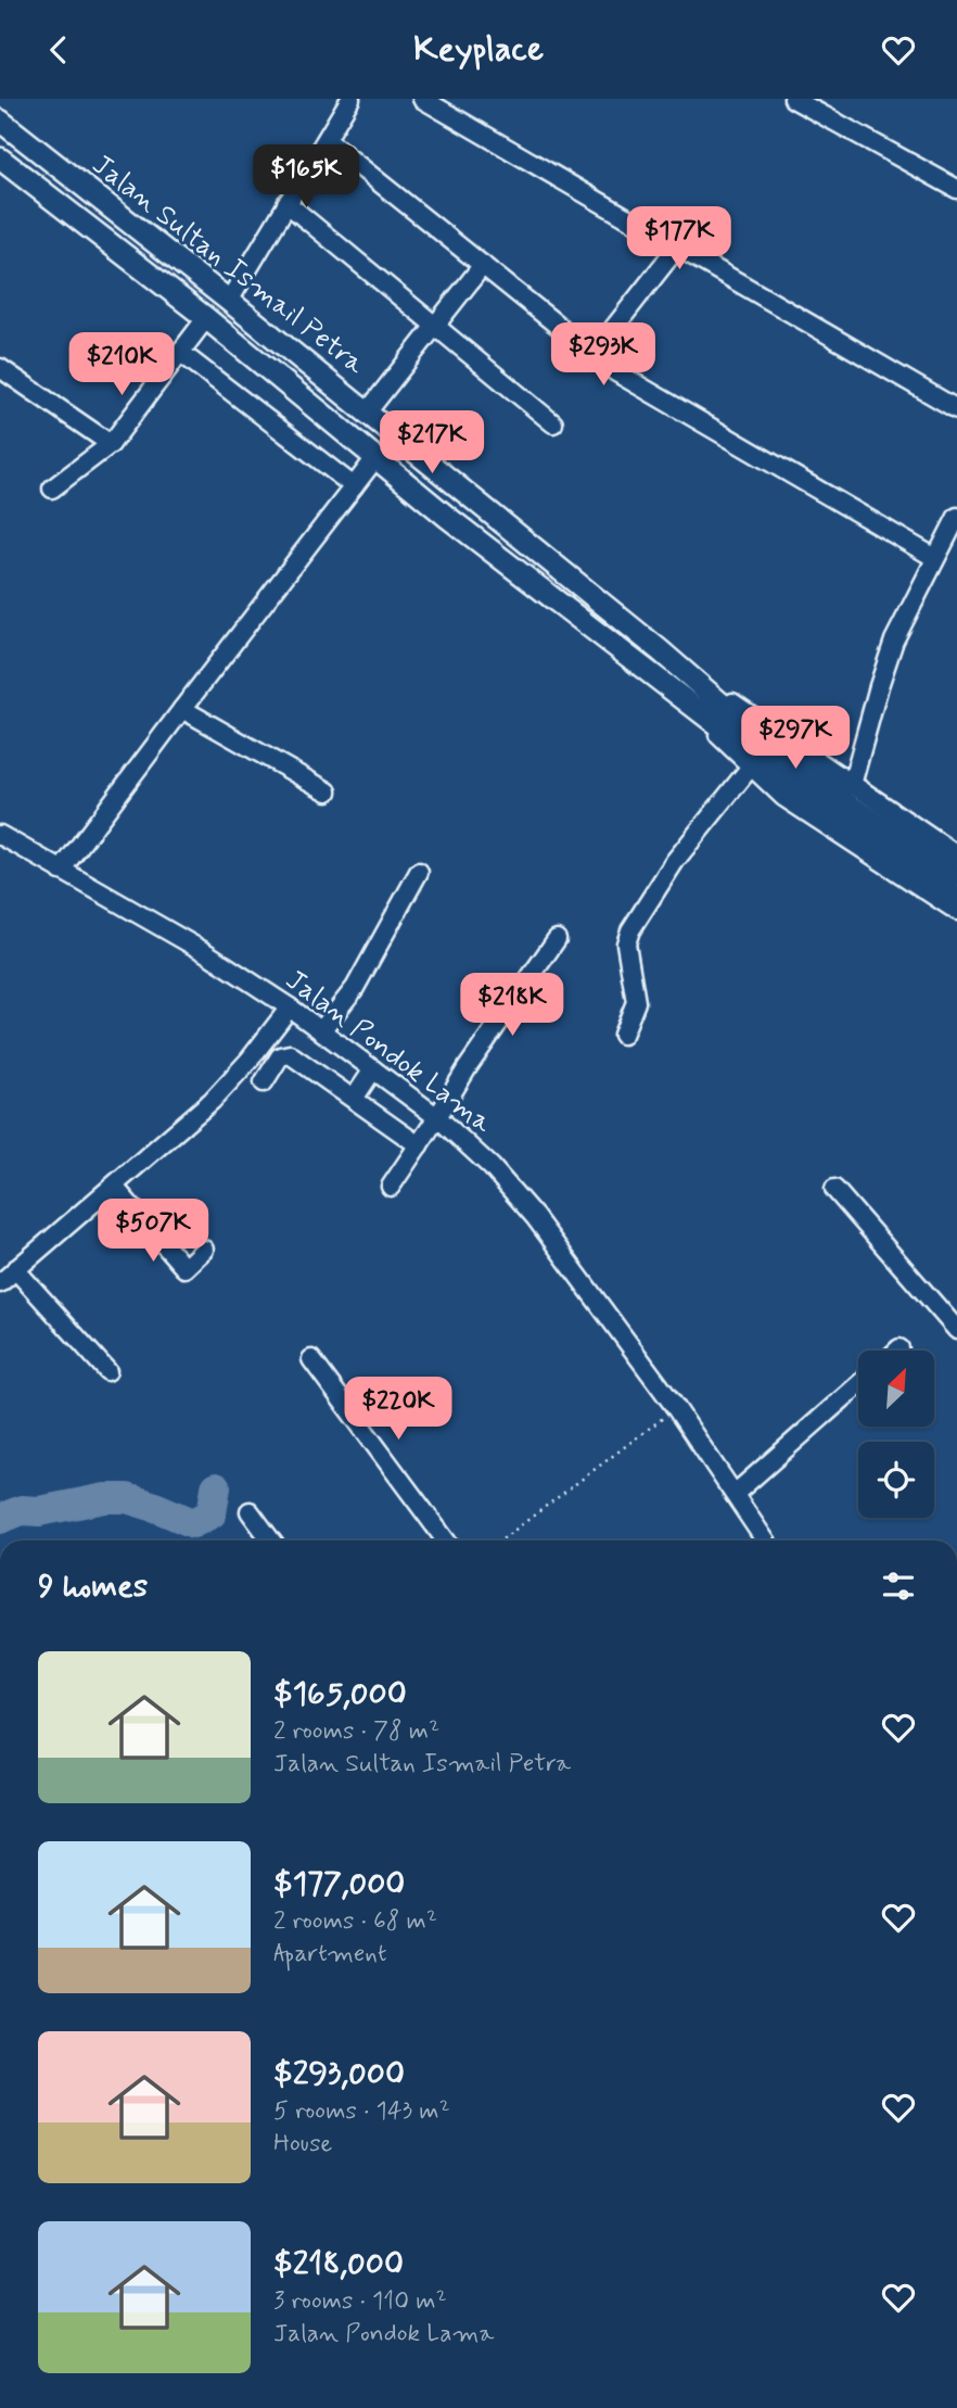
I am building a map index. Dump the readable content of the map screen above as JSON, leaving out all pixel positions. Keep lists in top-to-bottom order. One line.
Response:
{"streets":{"main road":["Jalan Sultan Ismail Petra"],"street":["Jalan Pondok Lama"]},"north":"top right","page":{"header":"Keyplace","price":["$165K","$177K","$293K","$210K","$217K","$297K","$218K","$507K","$220K"],"heading":"9 homes","list":[{"name":"$165,000","note":"2 rooms · 78 m² · Jalan Sultan Ismail Petra"},{"name":"$177,000","note":"2 rooms · 68 m² · Apartment"},{"name":"$293,000","note":"5 rooms · 143 m² · House"},{"name":"$218,000","note":"3 rooms · 110 m² · Jalan Pondok Lama"}]}}
